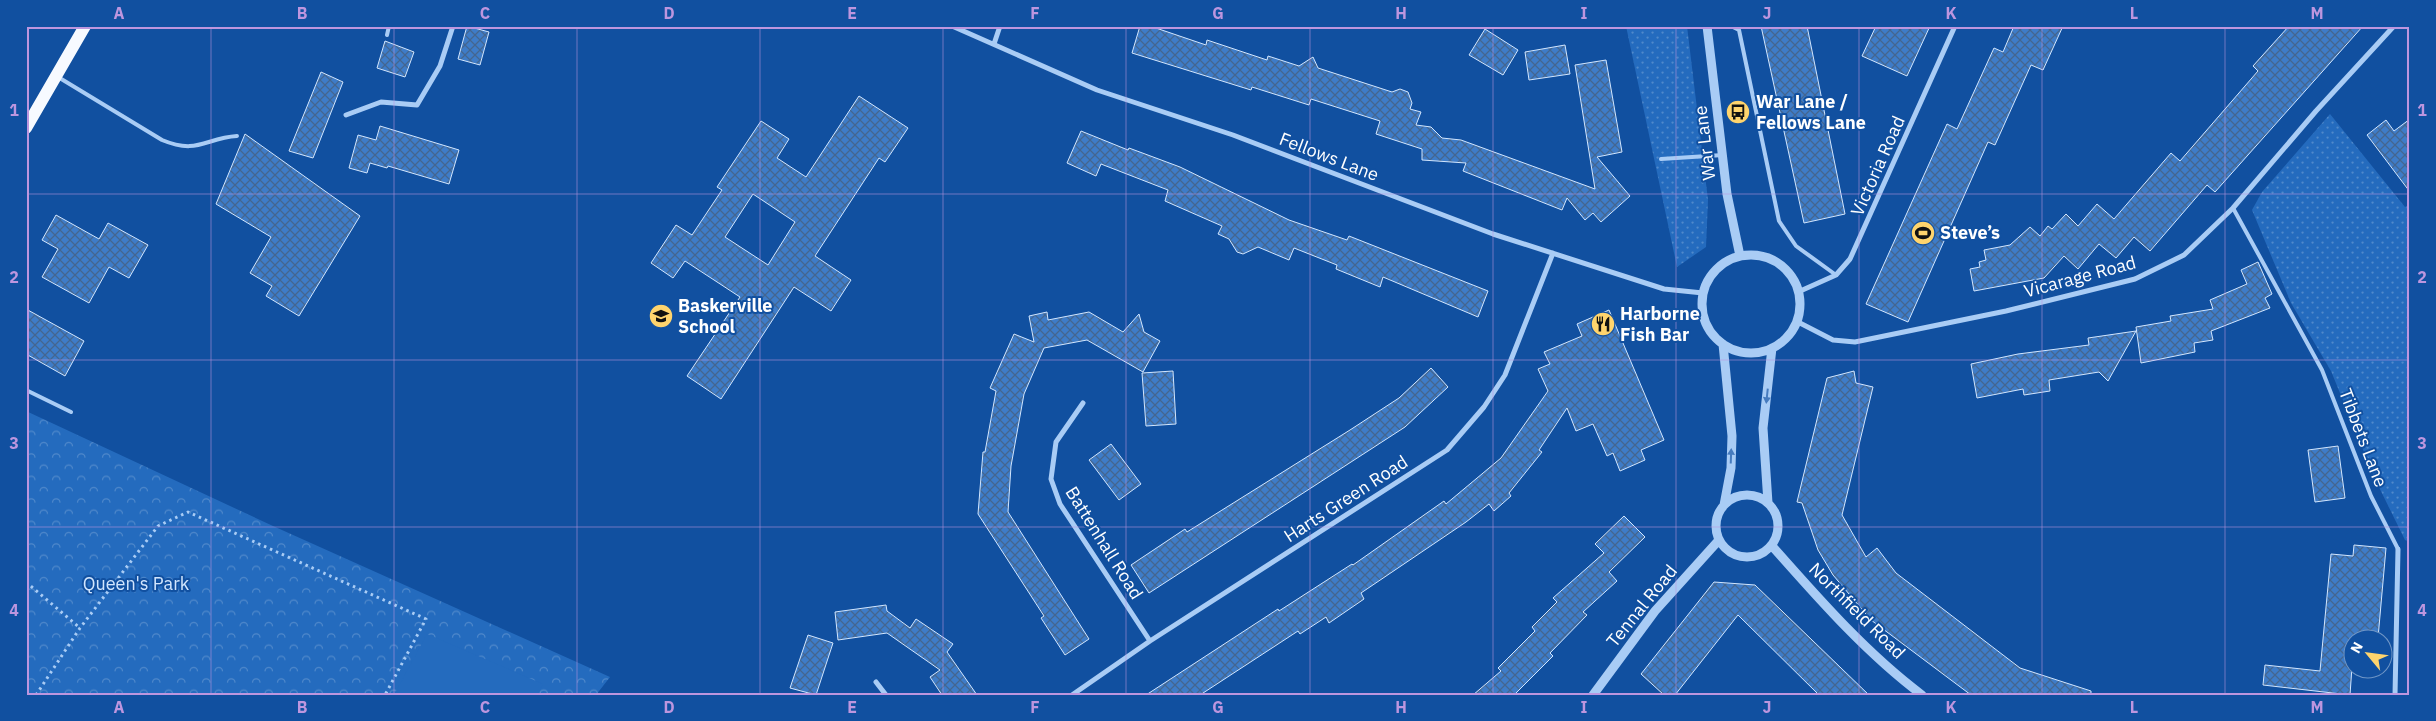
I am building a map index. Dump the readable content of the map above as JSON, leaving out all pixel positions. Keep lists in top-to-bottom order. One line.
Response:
{"streets":{"street":["War Lane","Fellows Lane","Victoria Road","Vicarage Road","Tibbets Lane","Harts Green Road","Battenhall Road","Tennal Road","Northfield Road"]},"crossings":[["War Lane","Fellows Lane"],["War Lane","Victoria Road"],["War Lane","Vicarage Road"],["Fellows Lane","Victoria Road"],["Fellows Lane","Vicarage Road"],["Fellows Lane","Harts Green Road"],["Victoria Road","Vicarage Road"],["Vicarage Road","Tibbets Lane"],["Harts Green Road","Battenhall Road"],["Tennal Road","Northfield Road"]],"parks":["Queen's Park"],"places":{"bus stop":["War Lane / Fellows Lane"],"sports":["Steve’s"],"school or university":["Baskerville School"],"restaurant":["Harborne Fish Bar"]},"north":"top left","grid":{"columns":["A","B","C","D","E","F","G","H","I","J","K","L","M"],"rows":["1","2","3","4"]}}
